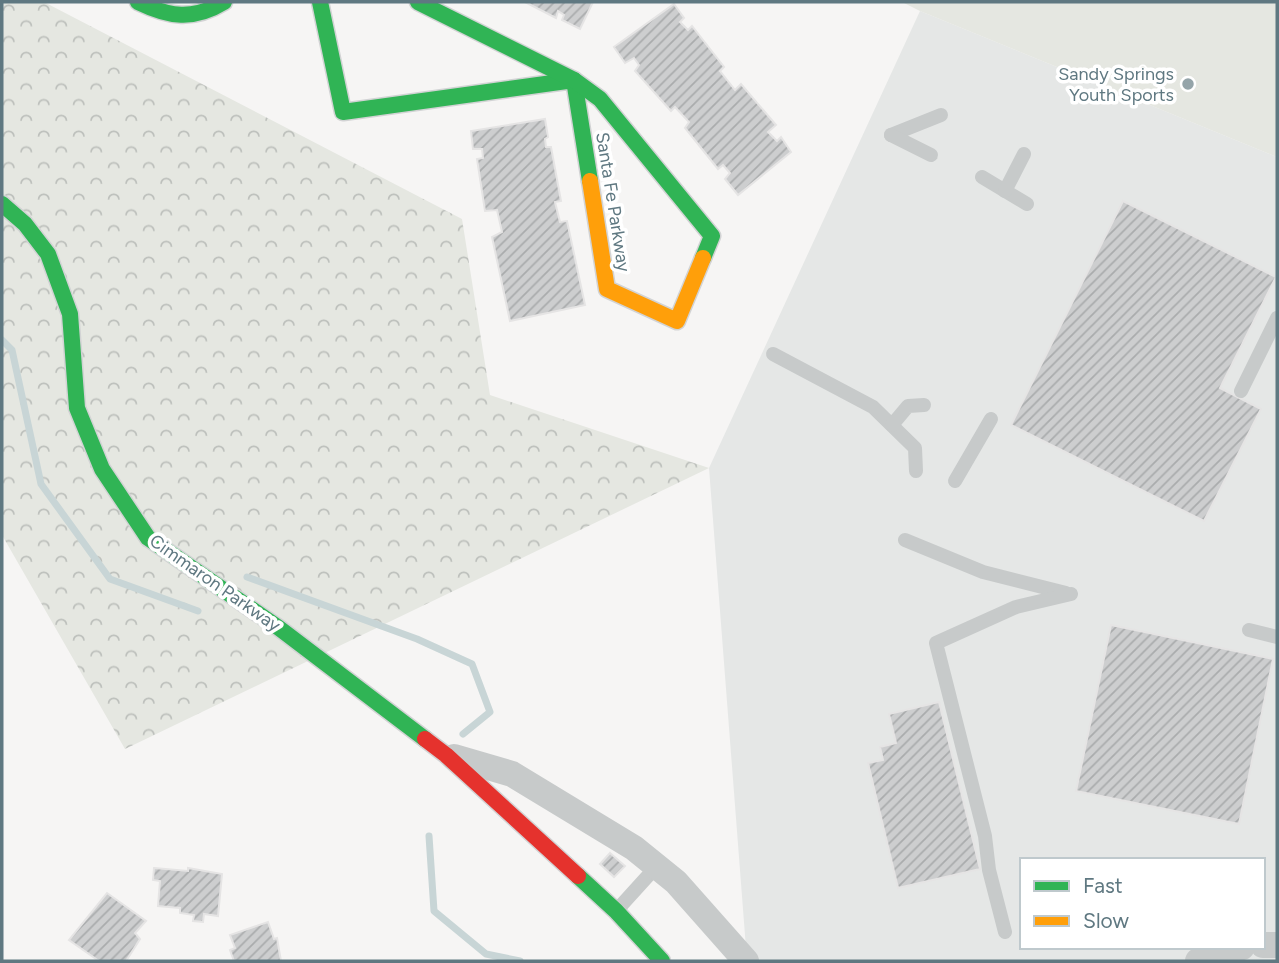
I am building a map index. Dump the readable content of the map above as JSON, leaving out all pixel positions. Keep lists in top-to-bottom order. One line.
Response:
{"streets":{"street":["Santa Fe Parkway","Cimmaron Parkway"]},"places":["Sandy Springs Youth Sports"],"legend":["Fast","Slow"]}
